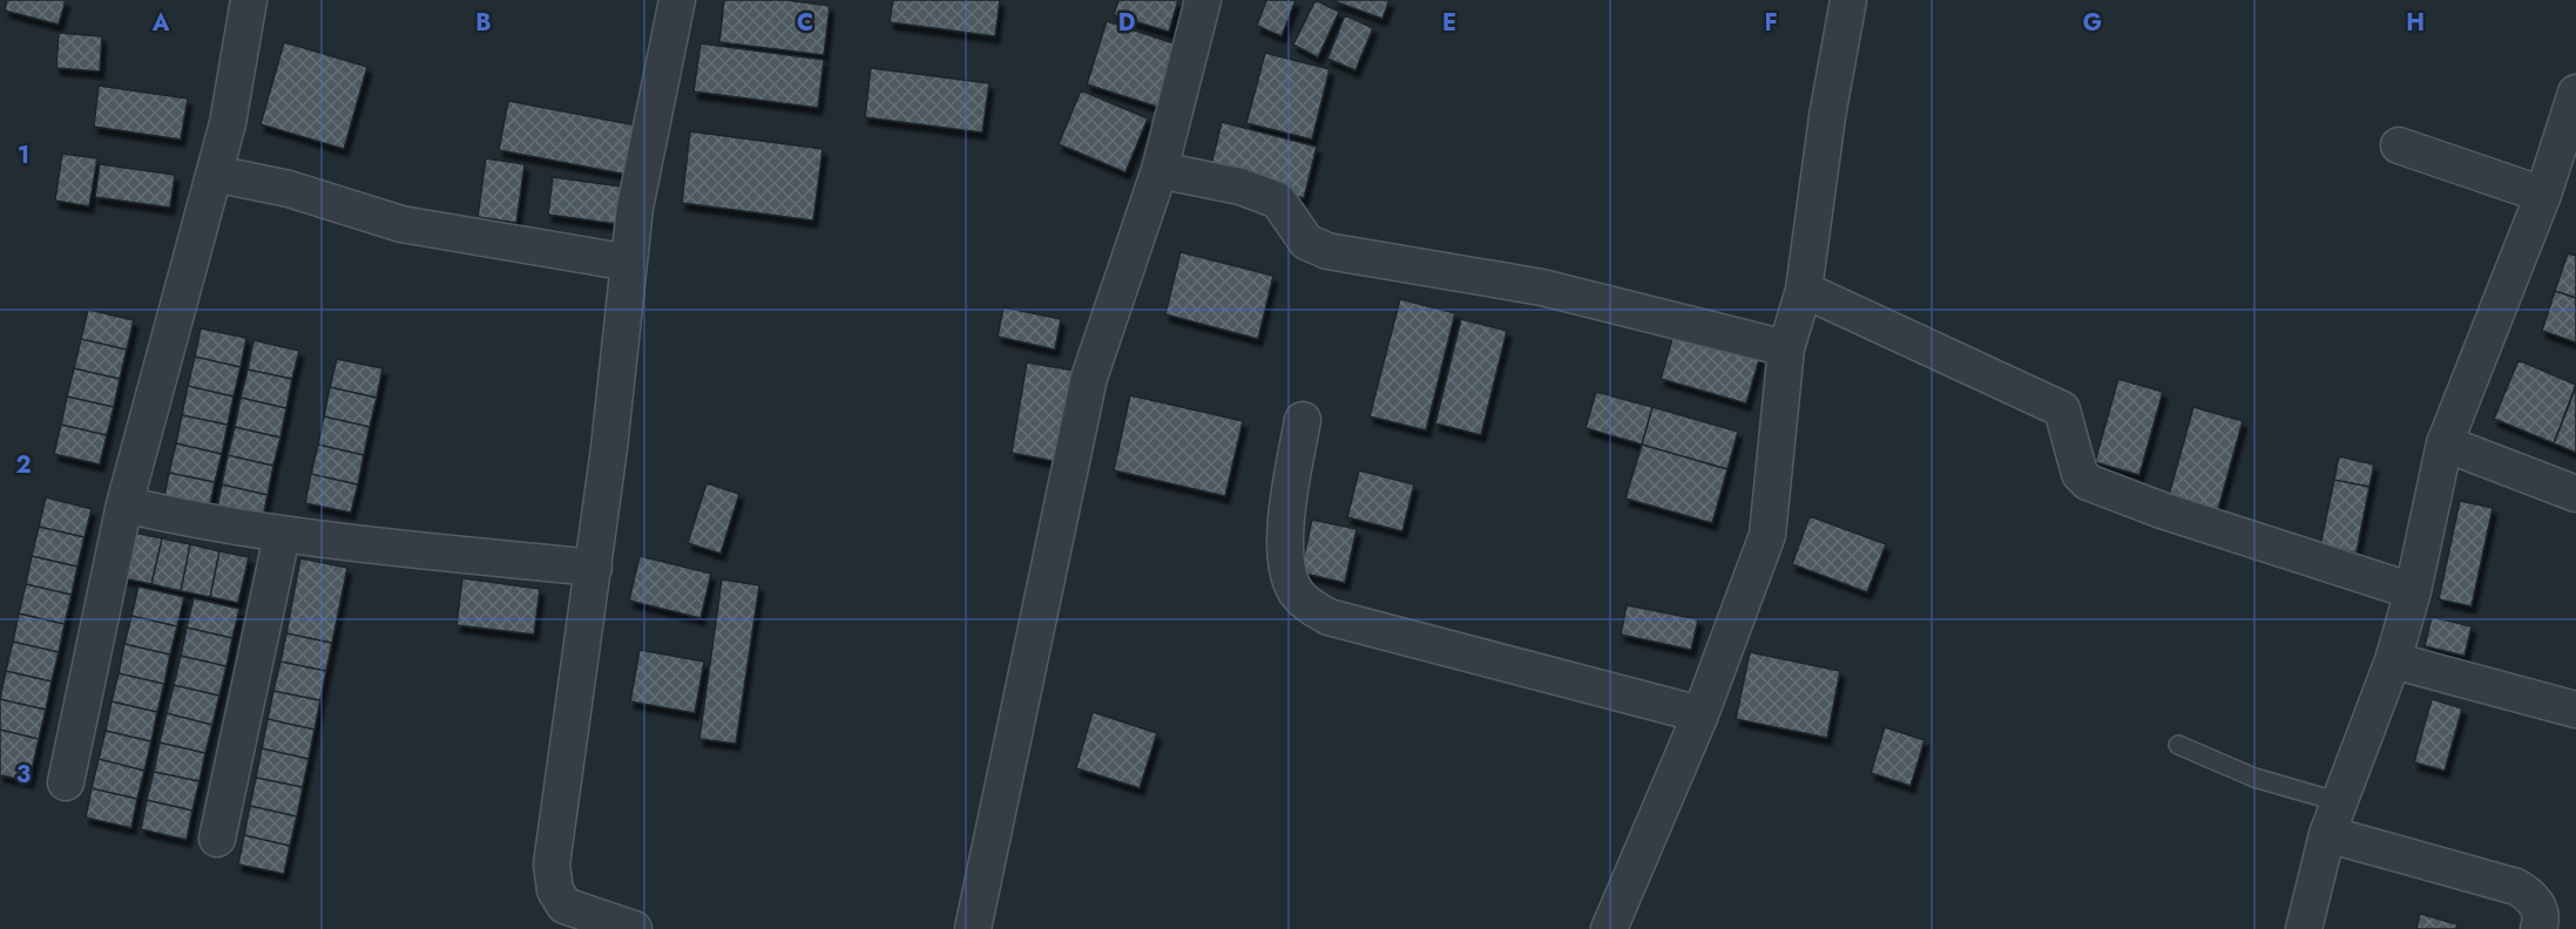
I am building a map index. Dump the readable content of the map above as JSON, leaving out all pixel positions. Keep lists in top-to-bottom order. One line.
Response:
{"grid":{"columns":["A","B","C","D","E","F","G","H"],"rows":["1","2","3"]}}
